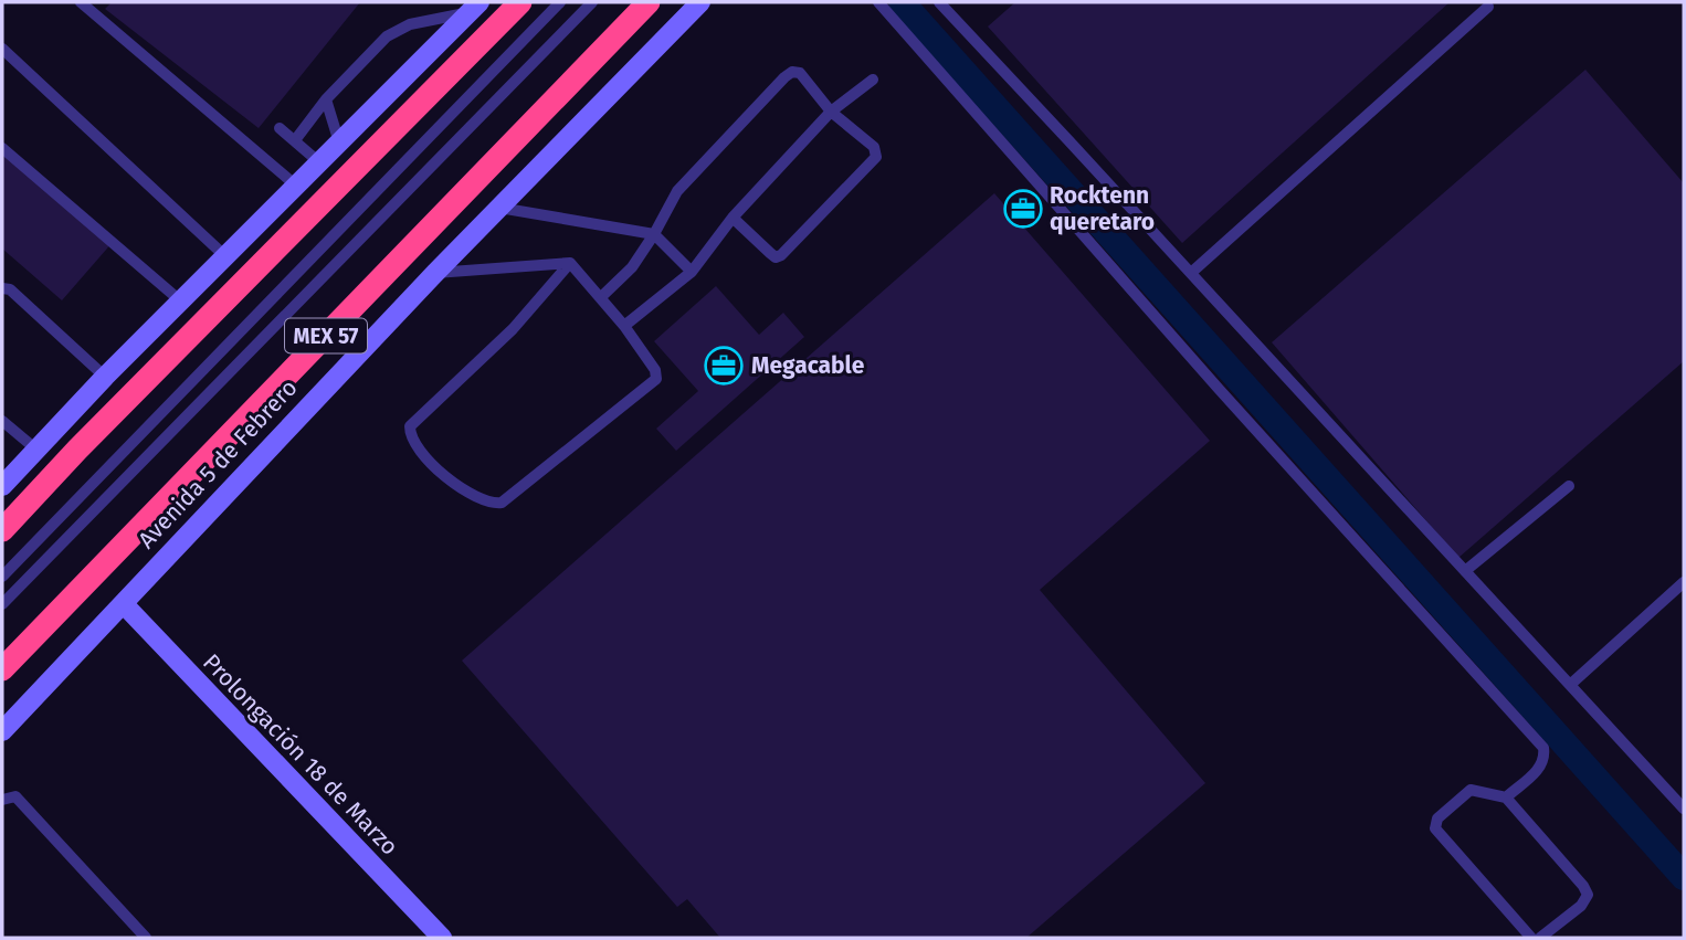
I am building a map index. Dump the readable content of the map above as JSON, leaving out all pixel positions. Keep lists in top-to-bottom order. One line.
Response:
{"streets":{"highway":["MEX 57","Avenida 5 de Febrero"],"main road":["Prolongación 18 de Marzo"]},"crossings":[["Avenida 5 de Febrero","Prolongación 18 de Marzo"]],"places":{"office":["Rocktenn queretaro","Megacable"]}}
